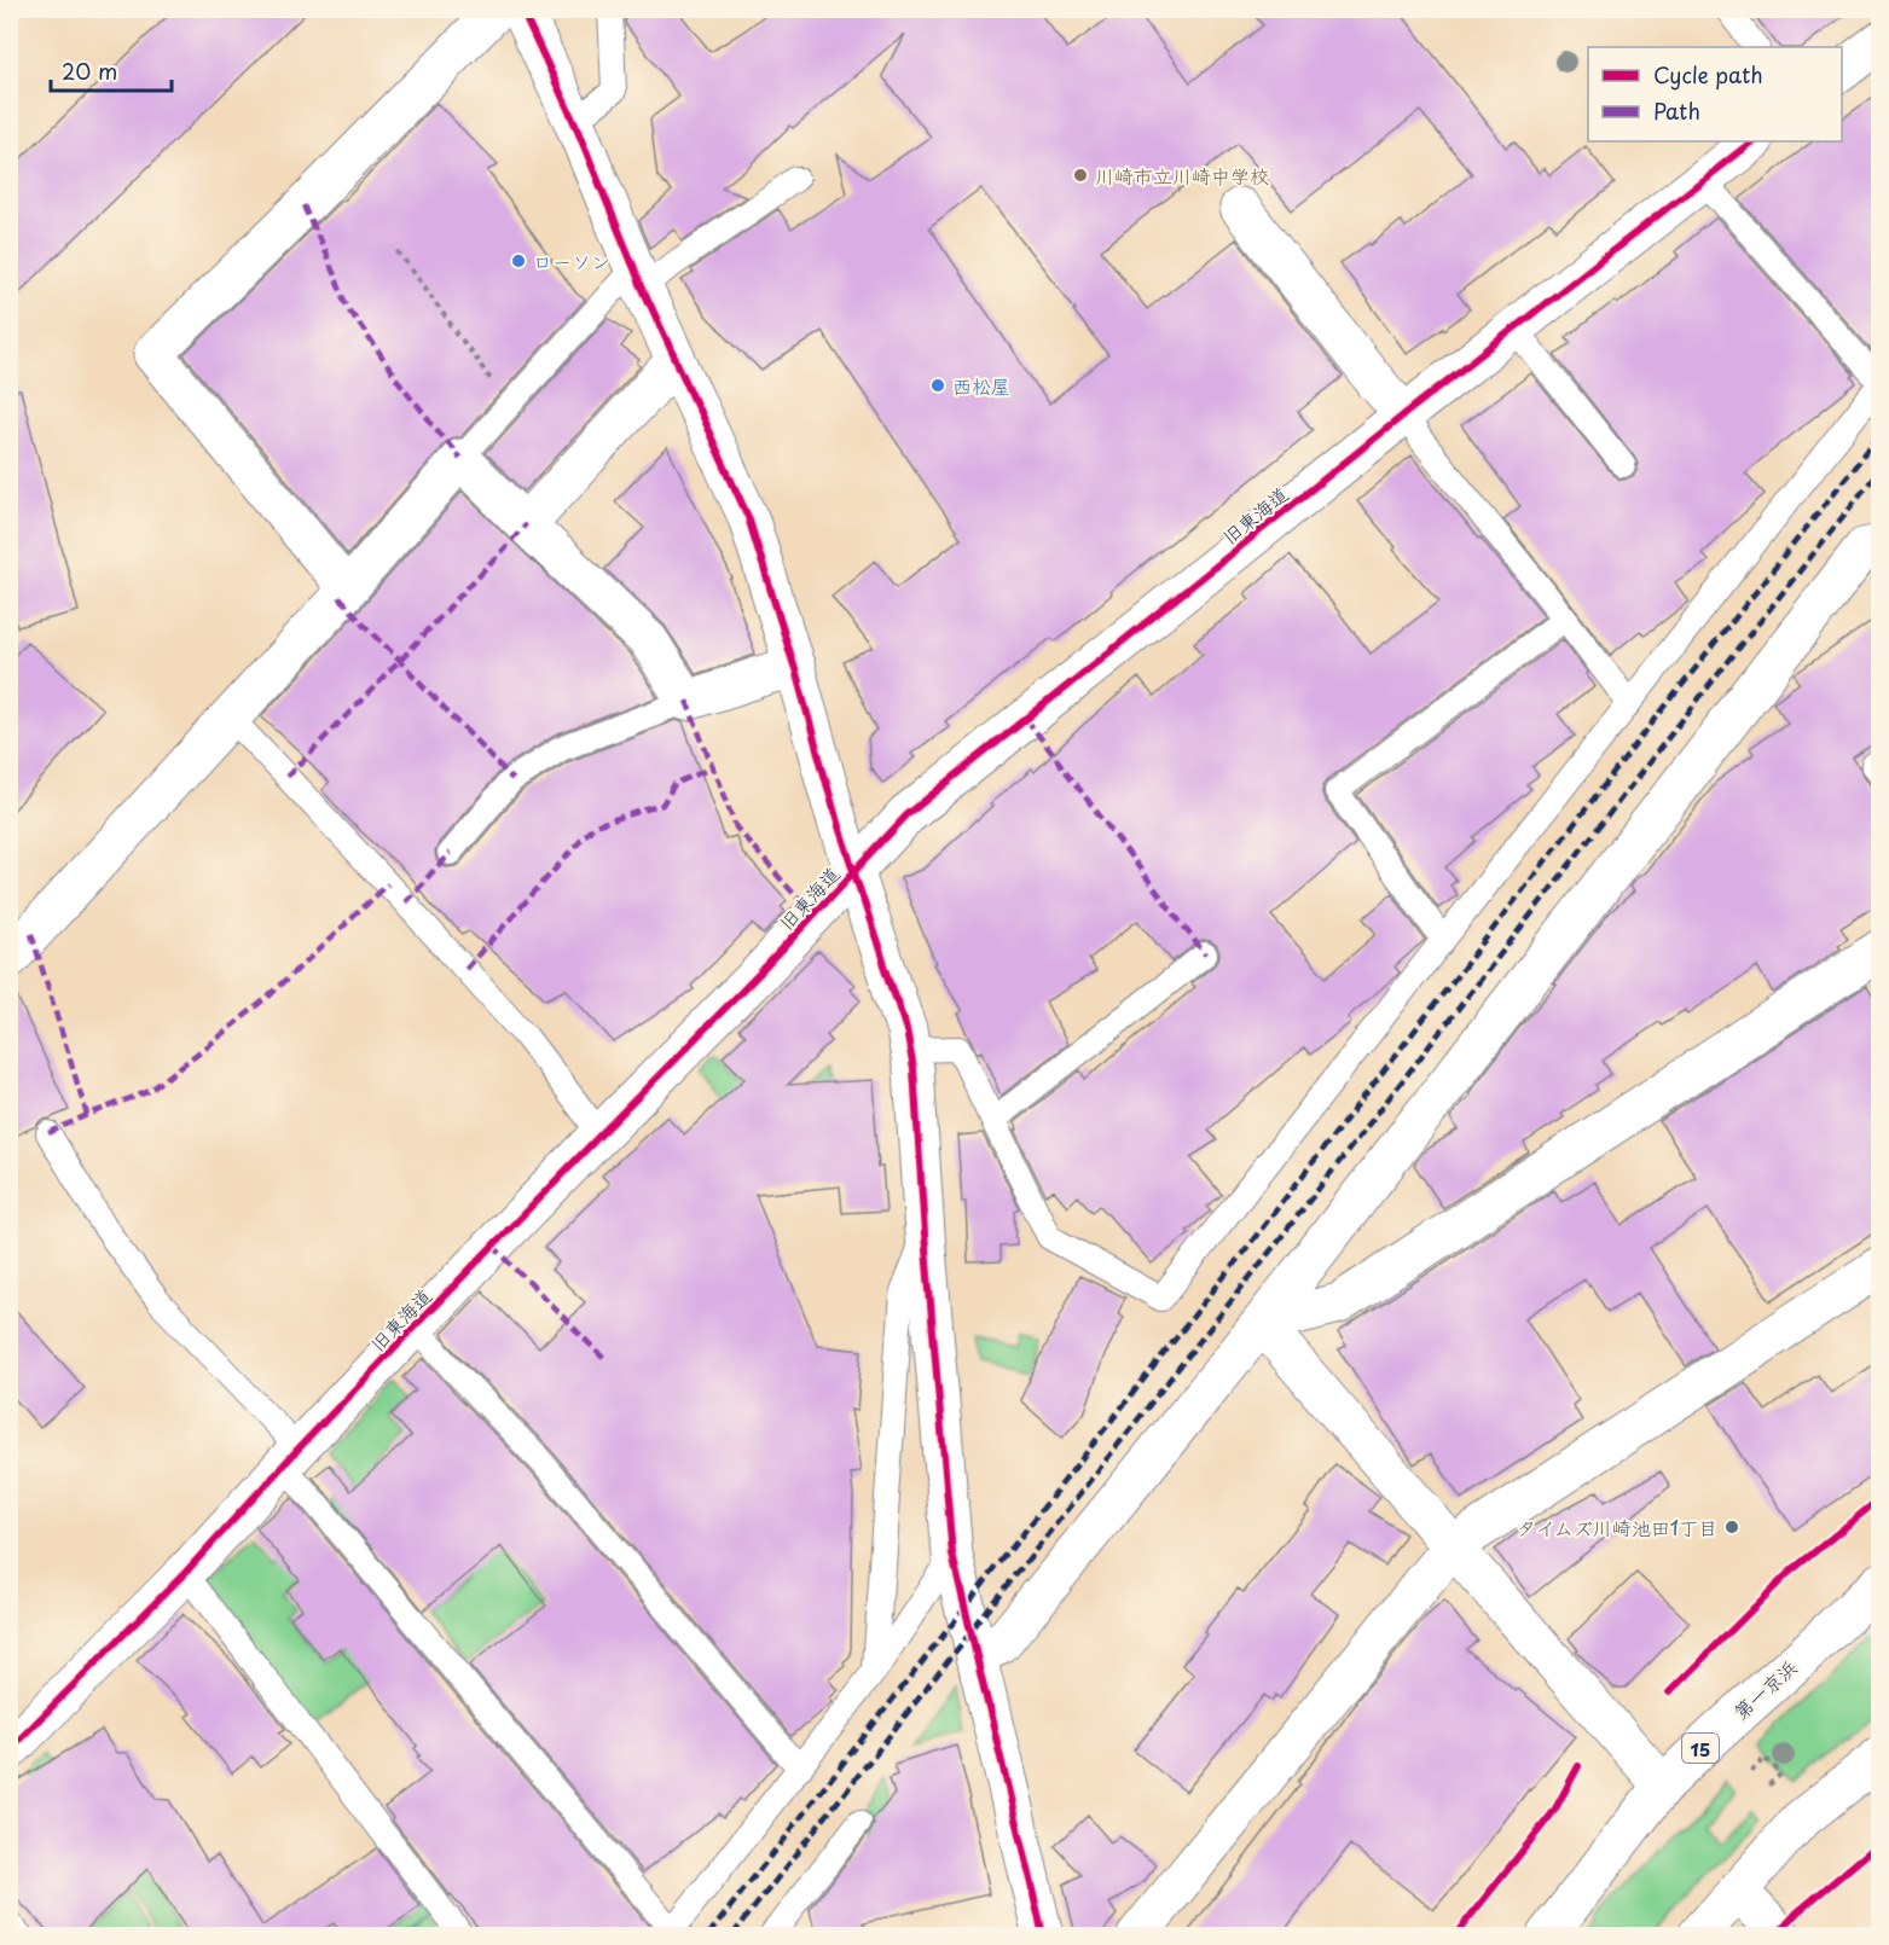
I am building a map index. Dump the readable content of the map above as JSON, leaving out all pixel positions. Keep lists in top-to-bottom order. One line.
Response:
{"streets":{"main road":["旧東海道","第一京浜","15"]},"places":["川崎市立川崎中学校","ローソン","西松屋","タイムズ川崎池田1丁目"],"legend":["Cycle path","Path"],"scale_bar":"20 m"}
